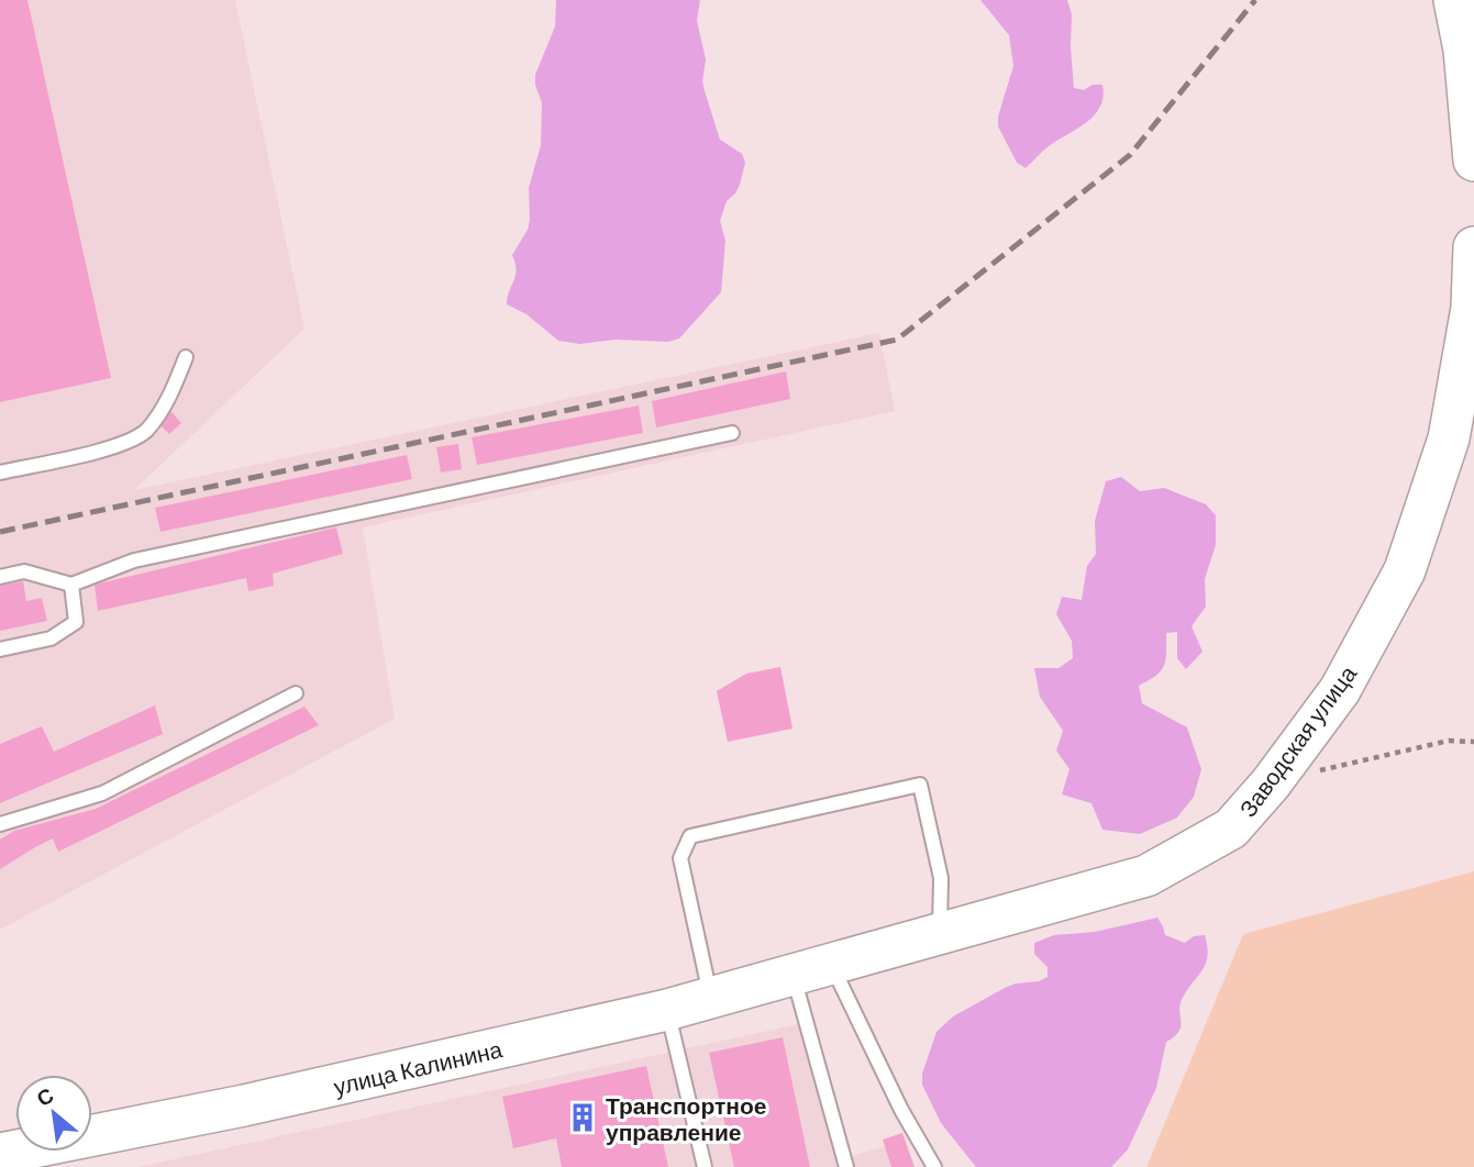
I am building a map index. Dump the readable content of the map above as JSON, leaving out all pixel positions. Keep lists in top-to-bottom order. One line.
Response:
{"streets":{"street":["Заводская улица","улица Калинина"]},"crossings":[["Заводская улица","улица Калинина"]],"places":{"building":["Транспортное управление"]},"north":"top left"}
